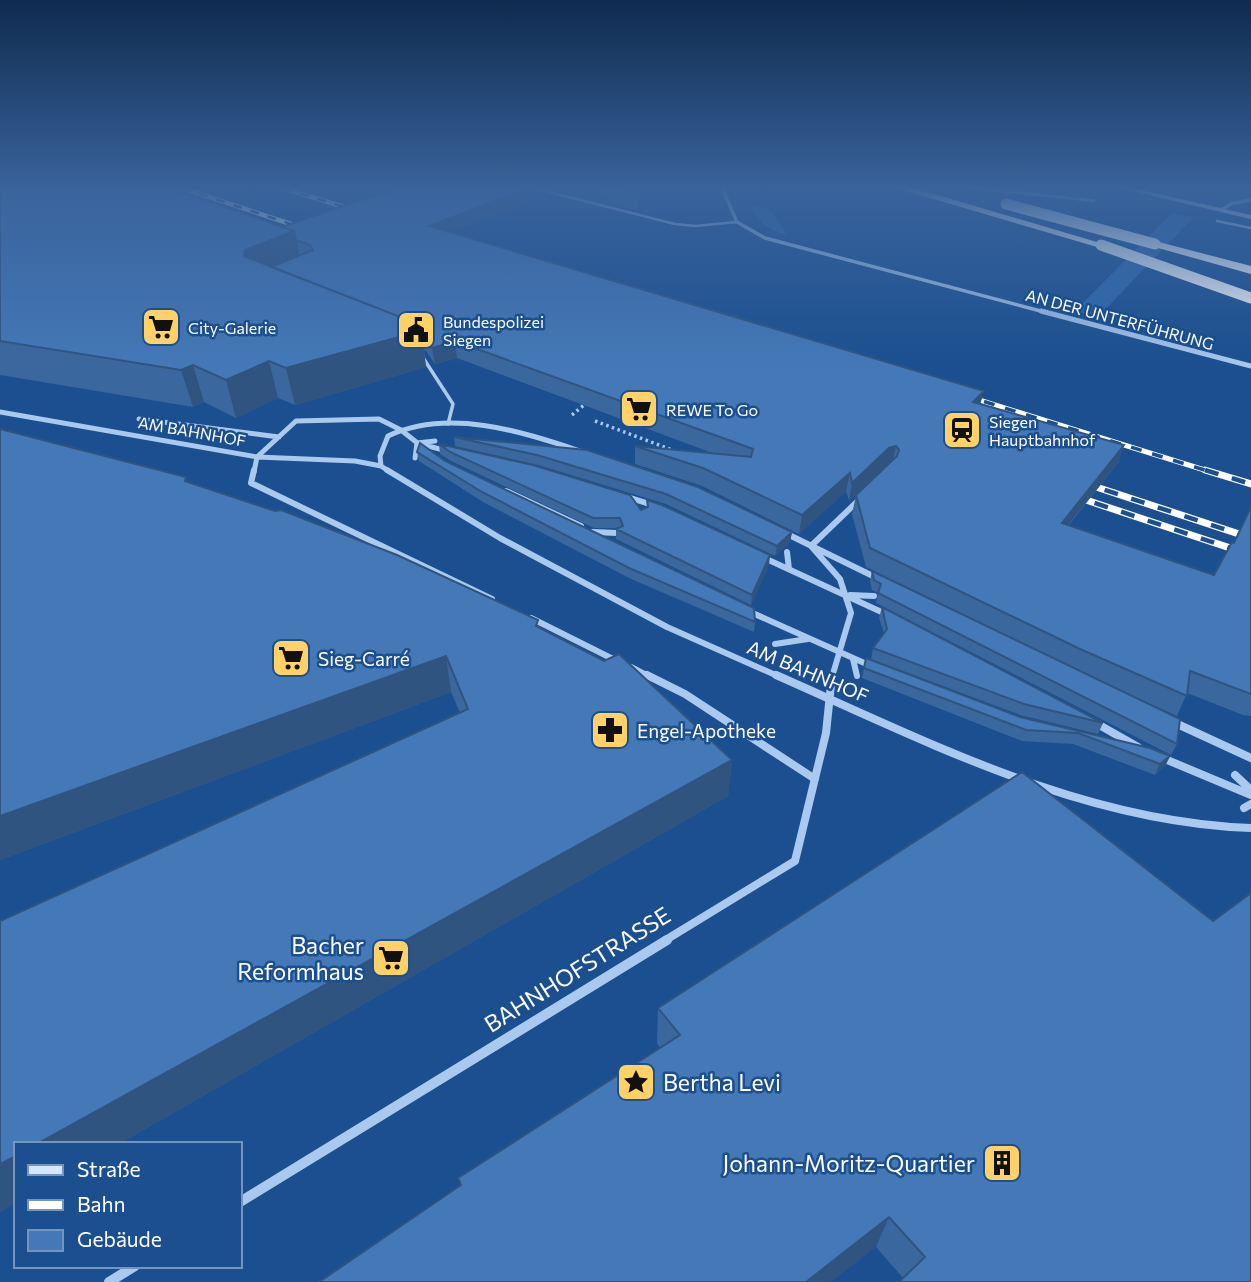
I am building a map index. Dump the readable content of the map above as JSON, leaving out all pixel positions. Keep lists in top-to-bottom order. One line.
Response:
{"streets":{"street":["AN DER UNTERFÜHRUNG","AM BAHNHOF","BAHNHOFSTRASSE"]},"crossings":[["AM BAHNHOF","BAHNHOFSTRASSE"]],"places":{"supermarket":["City-Galerie","REWE To Go","Sieg-Carré","Bacher Reformhaus"],"public building":["Bundespolizei Siegen"],"station":["Siegen Hauptbahnhof"],"pharmacy":["Engel-Apotheke"],"place":["Bertha Levi"],"building":["Johann-Moritz-Quartier"]},"legend":["Straße","Bahn","Gebäude"]}
